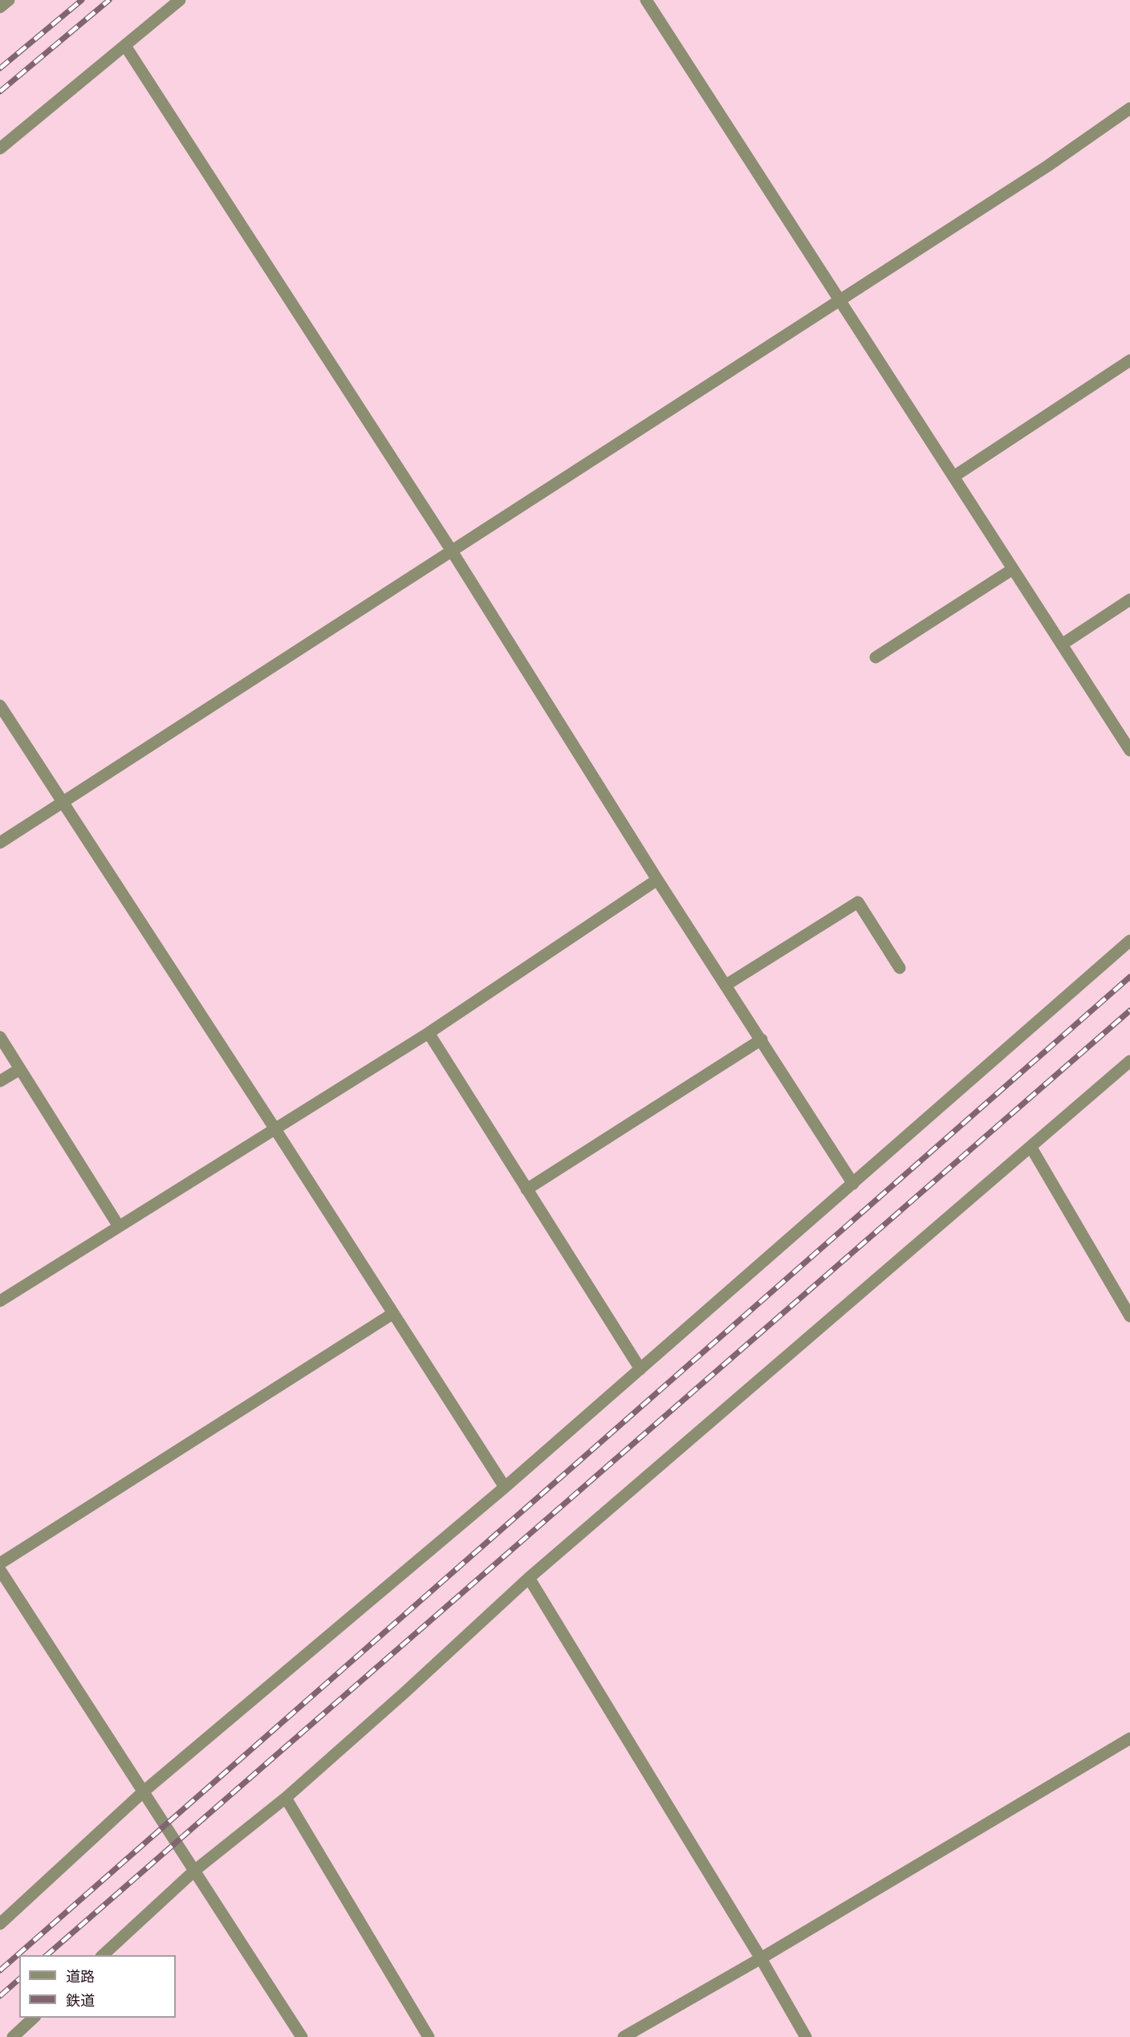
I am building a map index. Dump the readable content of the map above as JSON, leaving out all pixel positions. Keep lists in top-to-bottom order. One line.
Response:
{"legend":["道路","鉄道"]}
